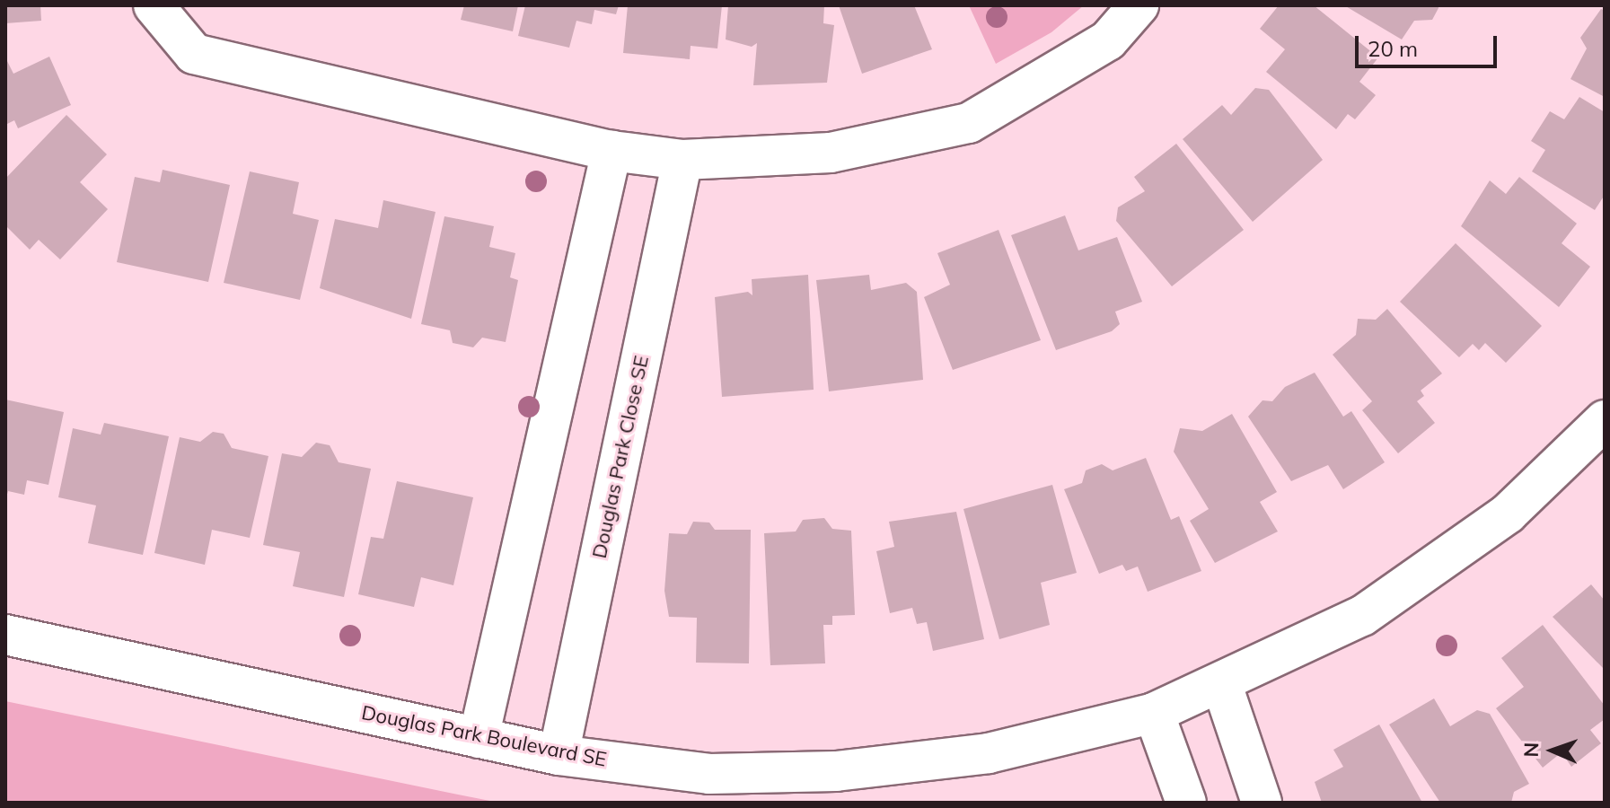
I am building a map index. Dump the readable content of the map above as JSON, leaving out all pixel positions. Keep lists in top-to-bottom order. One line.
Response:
{"streets":{"street":["Douglas Park Close SE","Douglas Park Boulevard SE"]},"crossings":[["Douglas Park Close SE","Douglas Park Boulevard SE"]],"scale_bar":"20 m","north":"left"}
